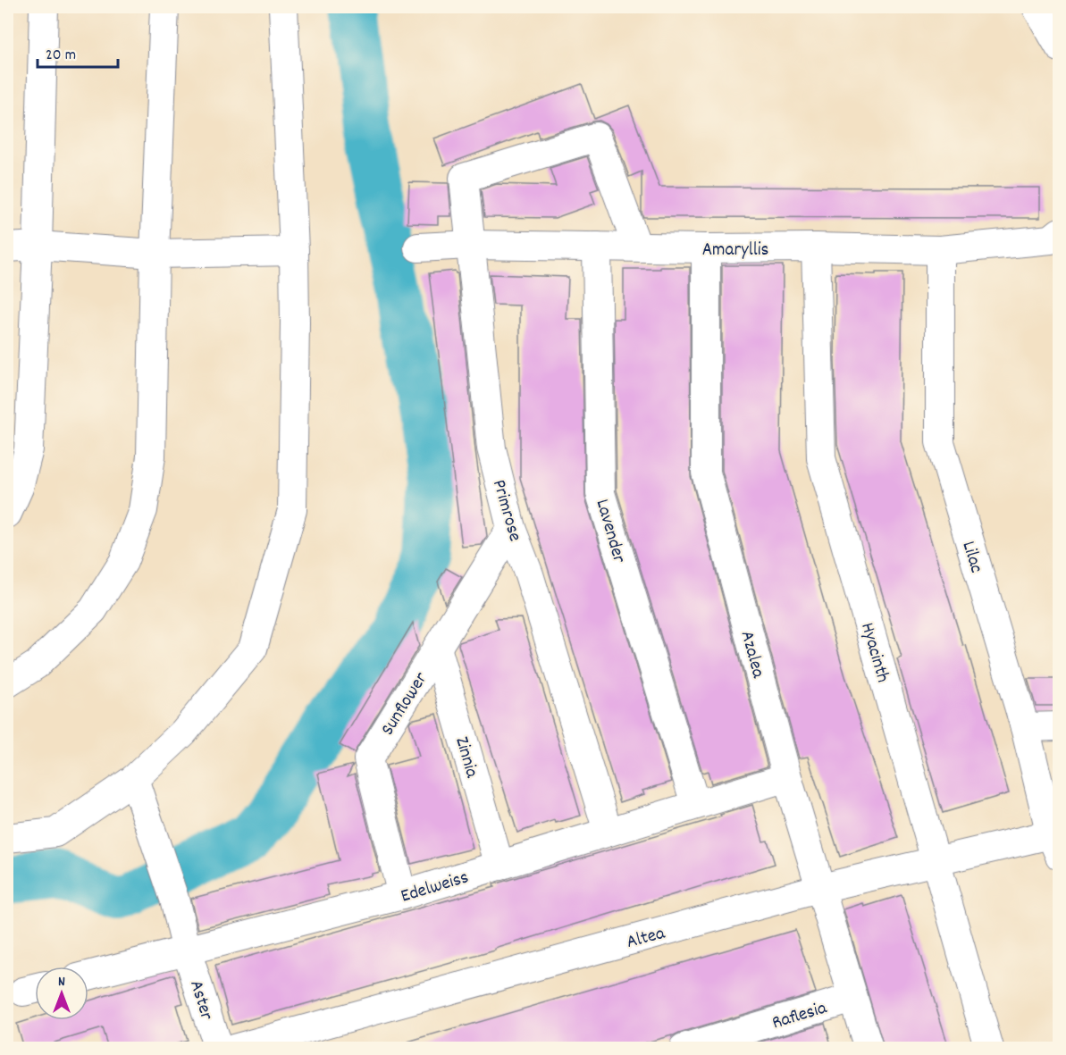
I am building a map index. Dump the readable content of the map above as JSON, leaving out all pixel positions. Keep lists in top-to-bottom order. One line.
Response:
{"streets":{"street":["Amaryllis","Primrose","Lavender","Lilac","Hyacinth","Azalea","Sunflower","Zinnia","Edelweiss","Altea","Aster","Raflesia"]},"crossings":[["Amaryllis","Primrose"],["Amaryllis","Lavender"],["Amaryllis","Lilac"],["Amaryllis","Hyacinth"],["Amaryllis","Azalea"],["Primrose","Sunflower"],["Primrose","Edelweiss"],["Lavender","Edelweiss"],["Lilac","Altea"],["Hyacinth","Altea"],["Azalea","Edelweiss"],["Azalea","Altea"],["Azalea","Raflesia"],["Sunflower","Zinnia"],["Sunflower","Edelweiss"],["Zinnia","Edelweiss"],["Edelweiss","Aster"]],"scale_bar":"20 m","north":"top"}
